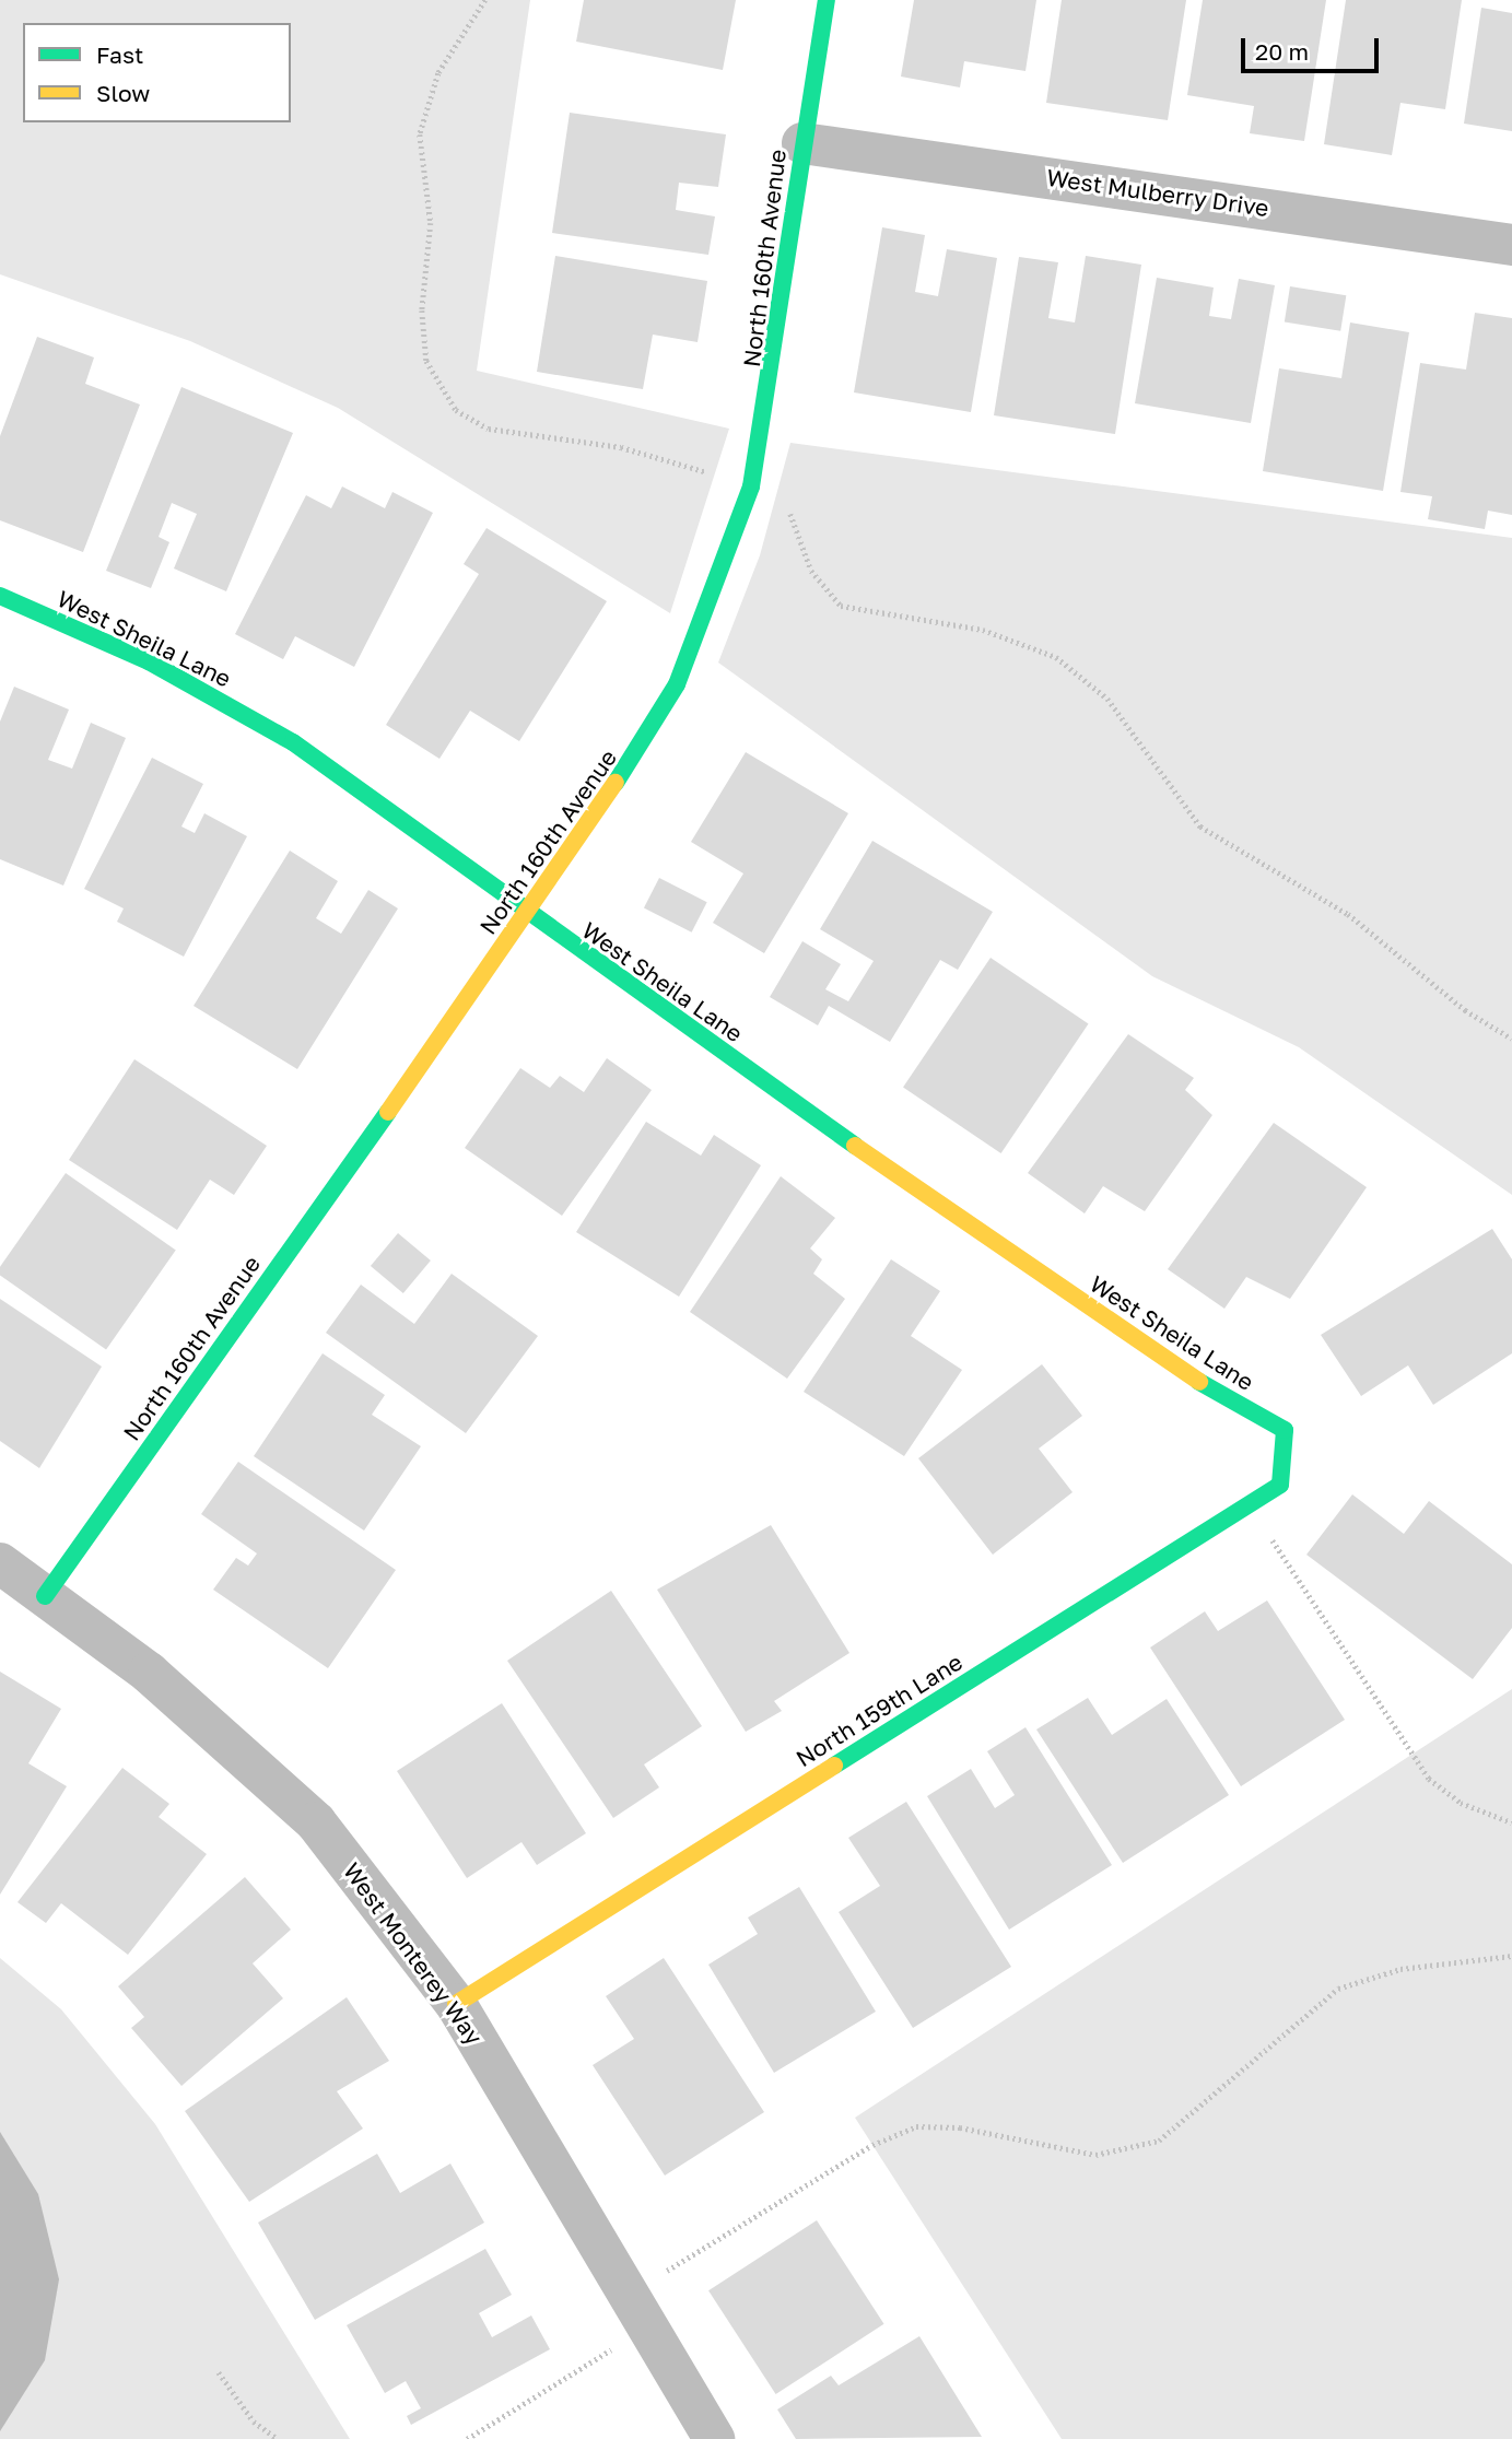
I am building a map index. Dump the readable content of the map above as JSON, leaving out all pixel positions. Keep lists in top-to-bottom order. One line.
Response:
{"streets":{"street":["West Mulberry Drive","North 160th Avenue","West Sheila Lane","North 159th Lane","West Monterey Way"]},"crossings":[["West Mulberry Drive","North 160th Avenue"],["North 160th Avenue","West Sheila Lane"],["North 160th Avenue","West Monterey Way"],["West Sheila Lane","North 159th Lane"],["North 159th Lane","West Monterey Way"]],"legend":["Fast","Slow"],"scale_bar":"20 m"}
